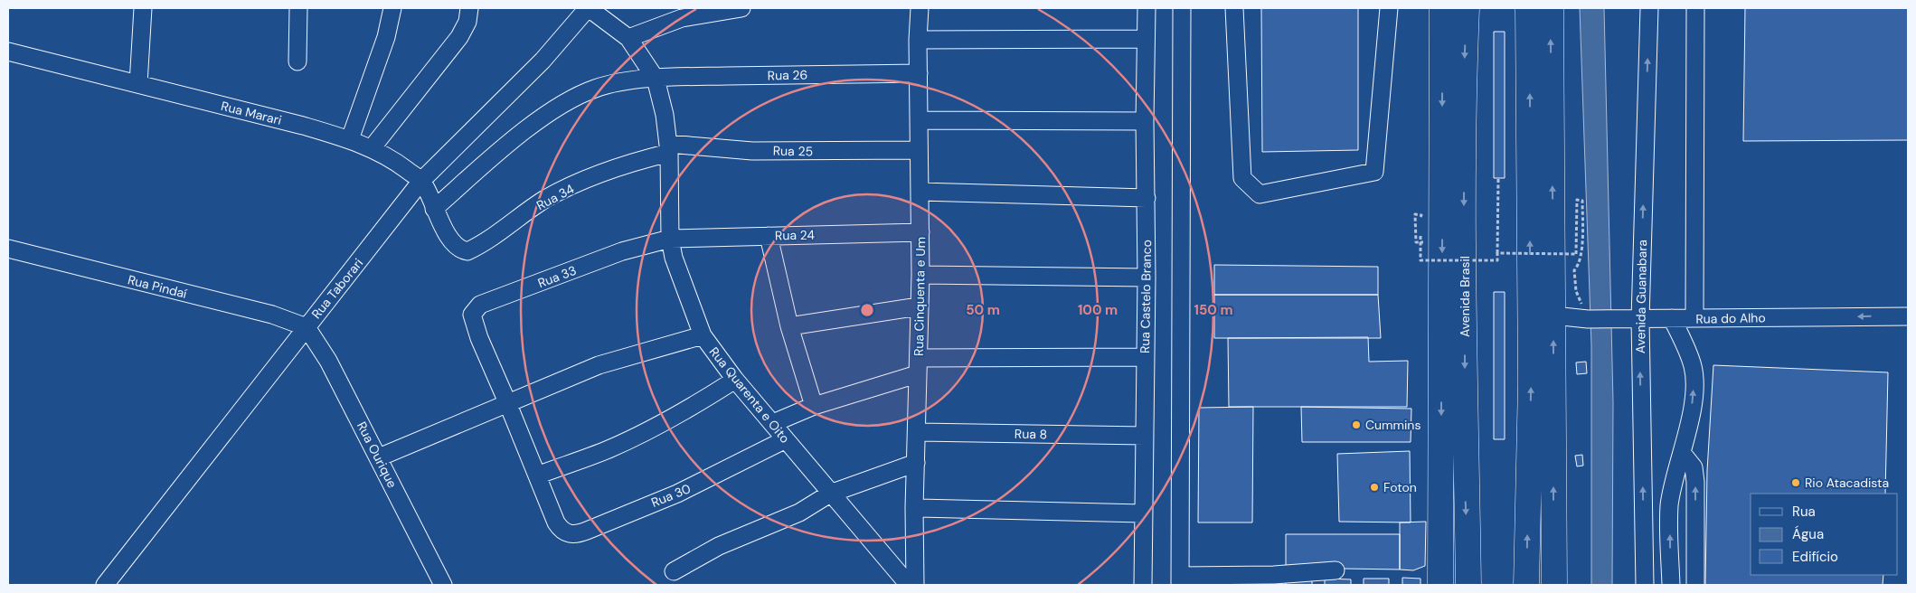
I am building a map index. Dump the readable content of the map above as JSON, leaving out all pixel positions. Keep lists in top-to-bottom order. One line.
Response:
{"streets":{"highway":["Avenida Brasil"],"street":["Rua 26","Rua Marari","Rua 25","Rua 34","Rua 24","Rua 33","Rua Pindaí","Rua Taborari","Rua Cinquenta e Um","Rua Castelo Branco","Avenida Guanabara","Rua do Alho","Rua Quarenta e Oito","Rua 8","Rua Ourique","Rua 30"]},"crossings":[["Rua 26","Rua Marari"],["Rua 26","Rua Cinquenta e Um"],["Rua 26","Rua Quarenta e Oito"],["Rua Marari","Rua 34"],["Rua Marari","Rua Taborari"],["Rua 25","Rua 34"],["Rua 25","Rua Cinquenta e Um"],["Rua 25","Rua Quarenta e Oito"],["Rua 34","Rua Quarenta e Oito"],["Rua 24","Rua 33"],["Rua 24","Rua Cinquenta e Um"],["Rua 24","Rua Quarenta e Oito"],["Rua 33","Rua Quarenta e Oito"],["Rua Pindaí","Rua Taborari"],["Rua Pindaí","Rua Ourique"],["Rua Taborari","Rua Quarenta e Oito"],["Rua Taborari","Rua Ourique"],["Rua Cinquenta e Um","Rua 8"],["Rua Castelo Branco","Rua 8"],["Avenida Guanabara","Rua do Alho"],["Rua Quarenta e Oito","Rua 30"]],"one_way":["Rua do Alho"],"places":["Cummins","Rio Atacadista","Foton"],"legend":["Rua","Água","Edifício"],"rings":["50 m","100 m","150 m"]}
